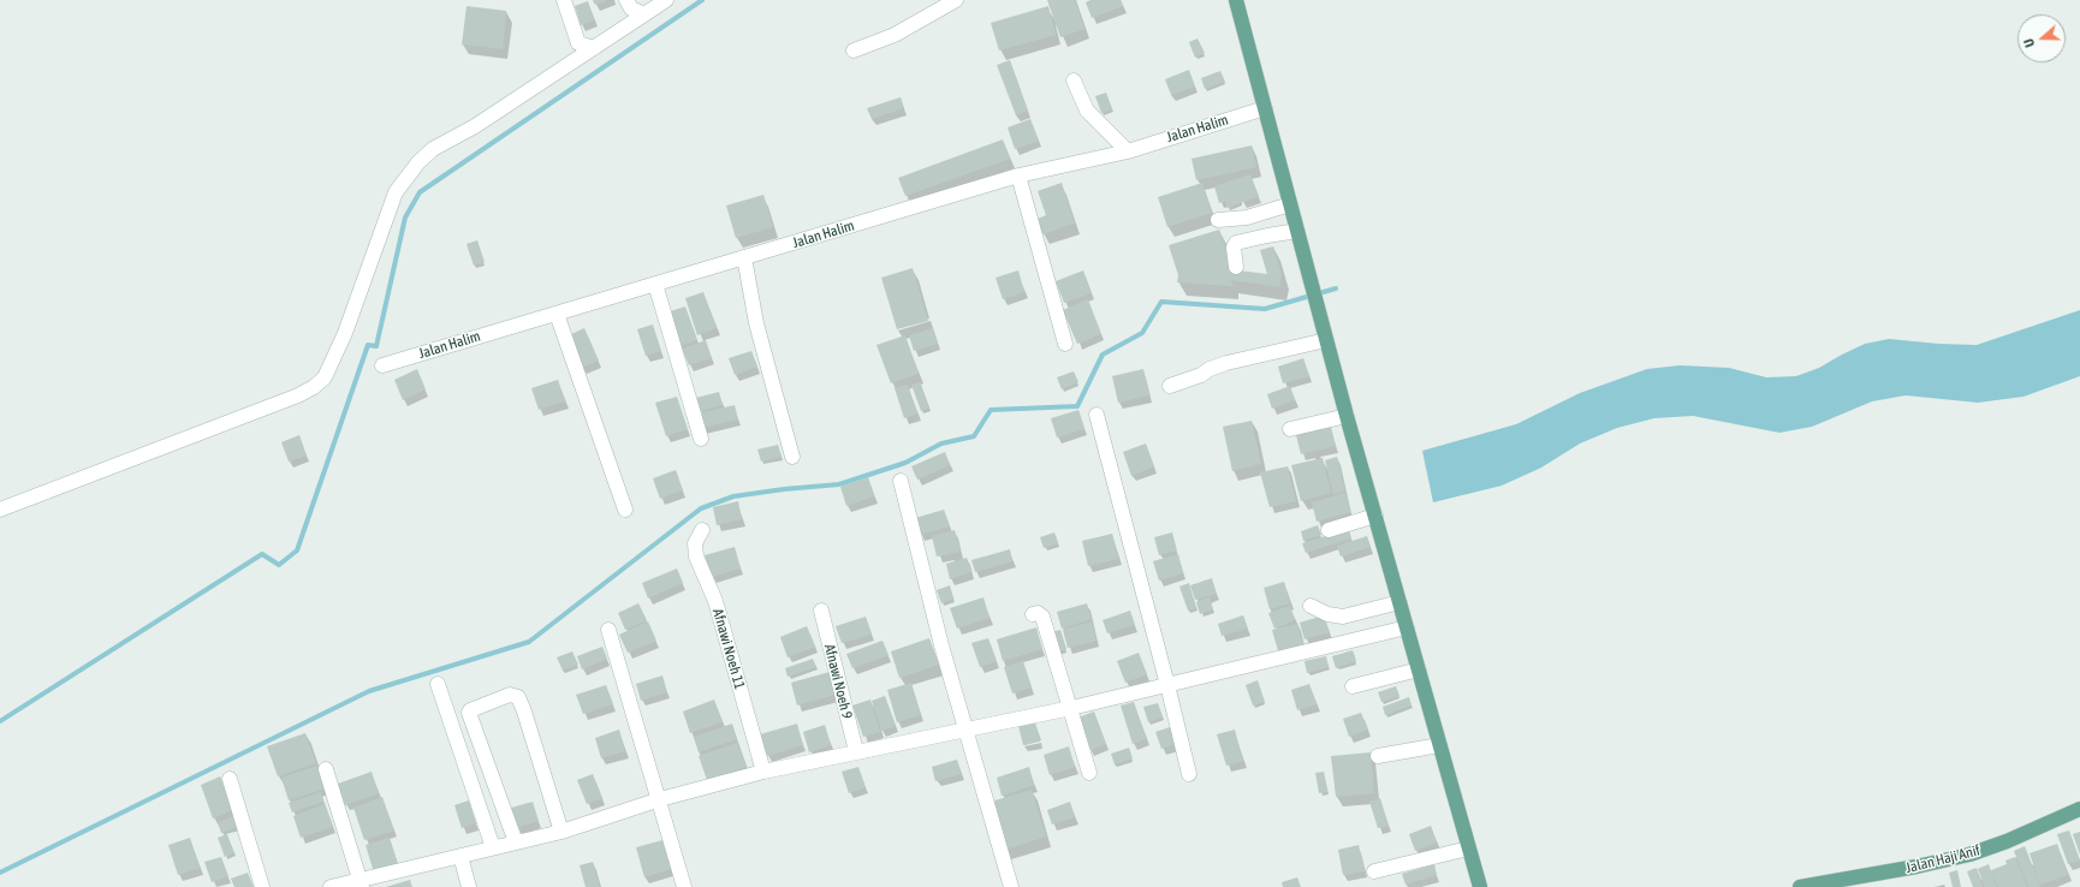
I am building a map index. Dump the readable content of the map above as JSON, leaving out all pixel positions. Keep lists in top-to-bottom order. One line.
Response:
{"streets":{"main road":["Jalan Haji Anif"],"street":["Jalan Halim","Afnawi Noeh 11","Afnawi Noeh 9"]},"north":"left"}
